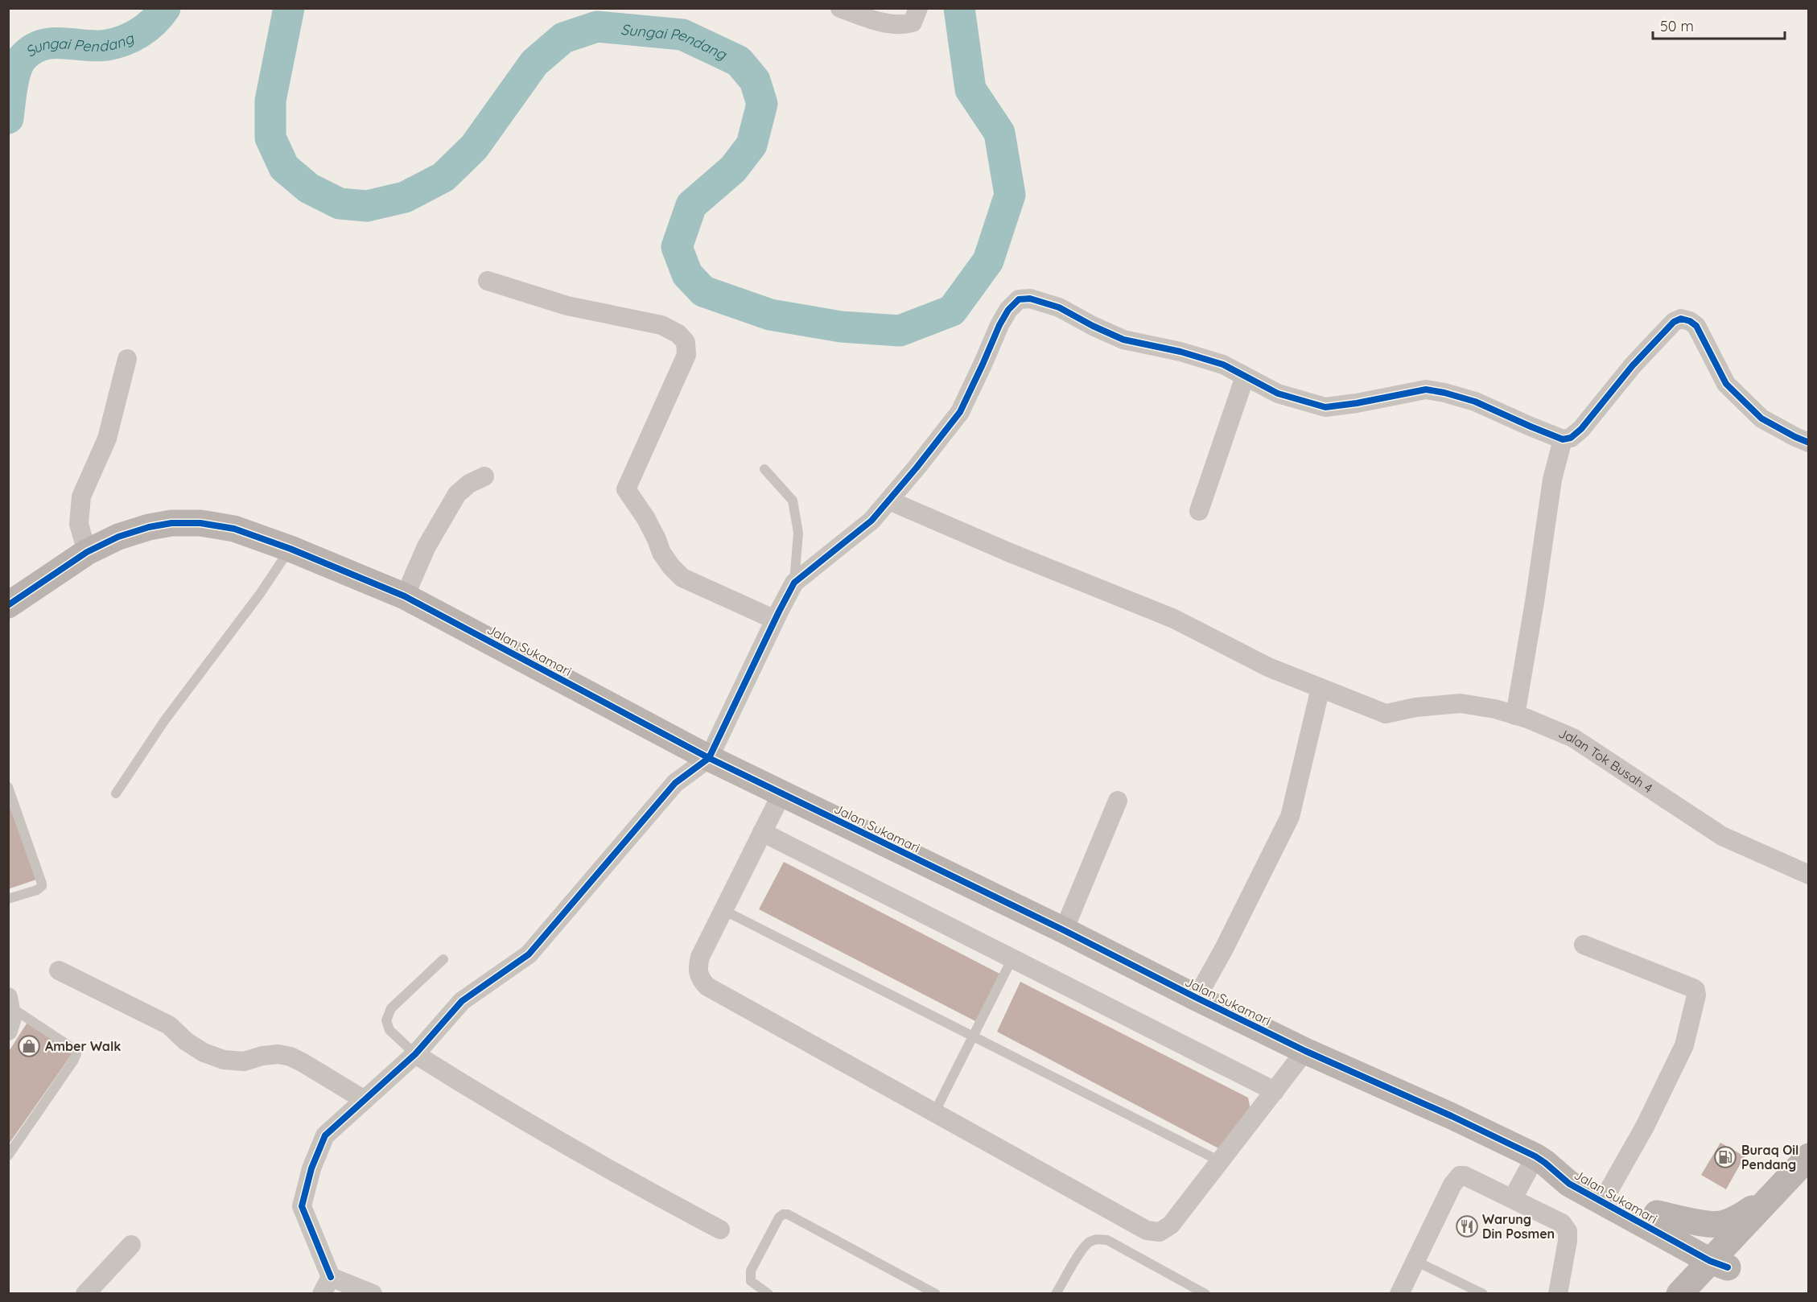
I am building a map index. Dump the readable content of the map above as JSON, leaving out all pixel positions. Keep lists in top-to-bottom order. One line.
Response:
{"streets":{"street":["Jalan Sukamari","Jalan Tok Busah 4"]},"water":["Sungai Pendang"],"places":{"shop":["Amber Walk"],"fuel station":["Buraq Oil Pendang"],"restaurant":["Warung Din Posmen"]},"scale_bar":"50 m"}
